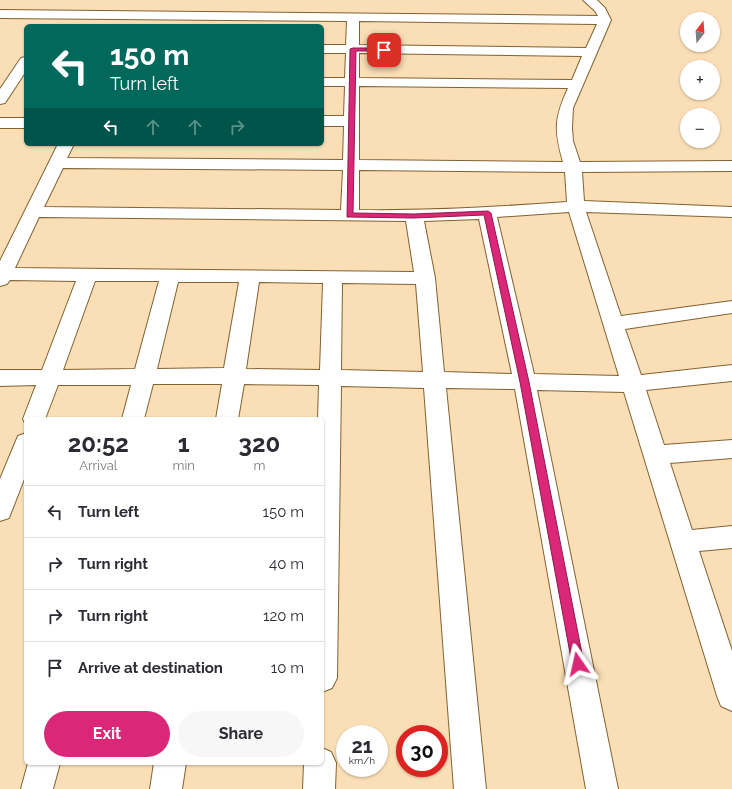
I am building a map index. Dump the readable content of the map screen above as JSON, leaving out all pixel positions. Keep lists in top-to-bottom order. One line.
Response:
{"north":"top","page":{"map_buttons":["+","−"],"turn":["150 m","Turn left"],"eta":["20:52","Arrival","1","min","320","m"],"list":[{"name":"Turn left","value":"150 m"},{"name":"Turn right","value":"40 m"},{"name":"Turn right","value":"120 m"},{"name":"Arrive at destination","value":"10 m"}],"buttons":["Exit","Share"],"speed":"21 km/h","limit":"30"}}
